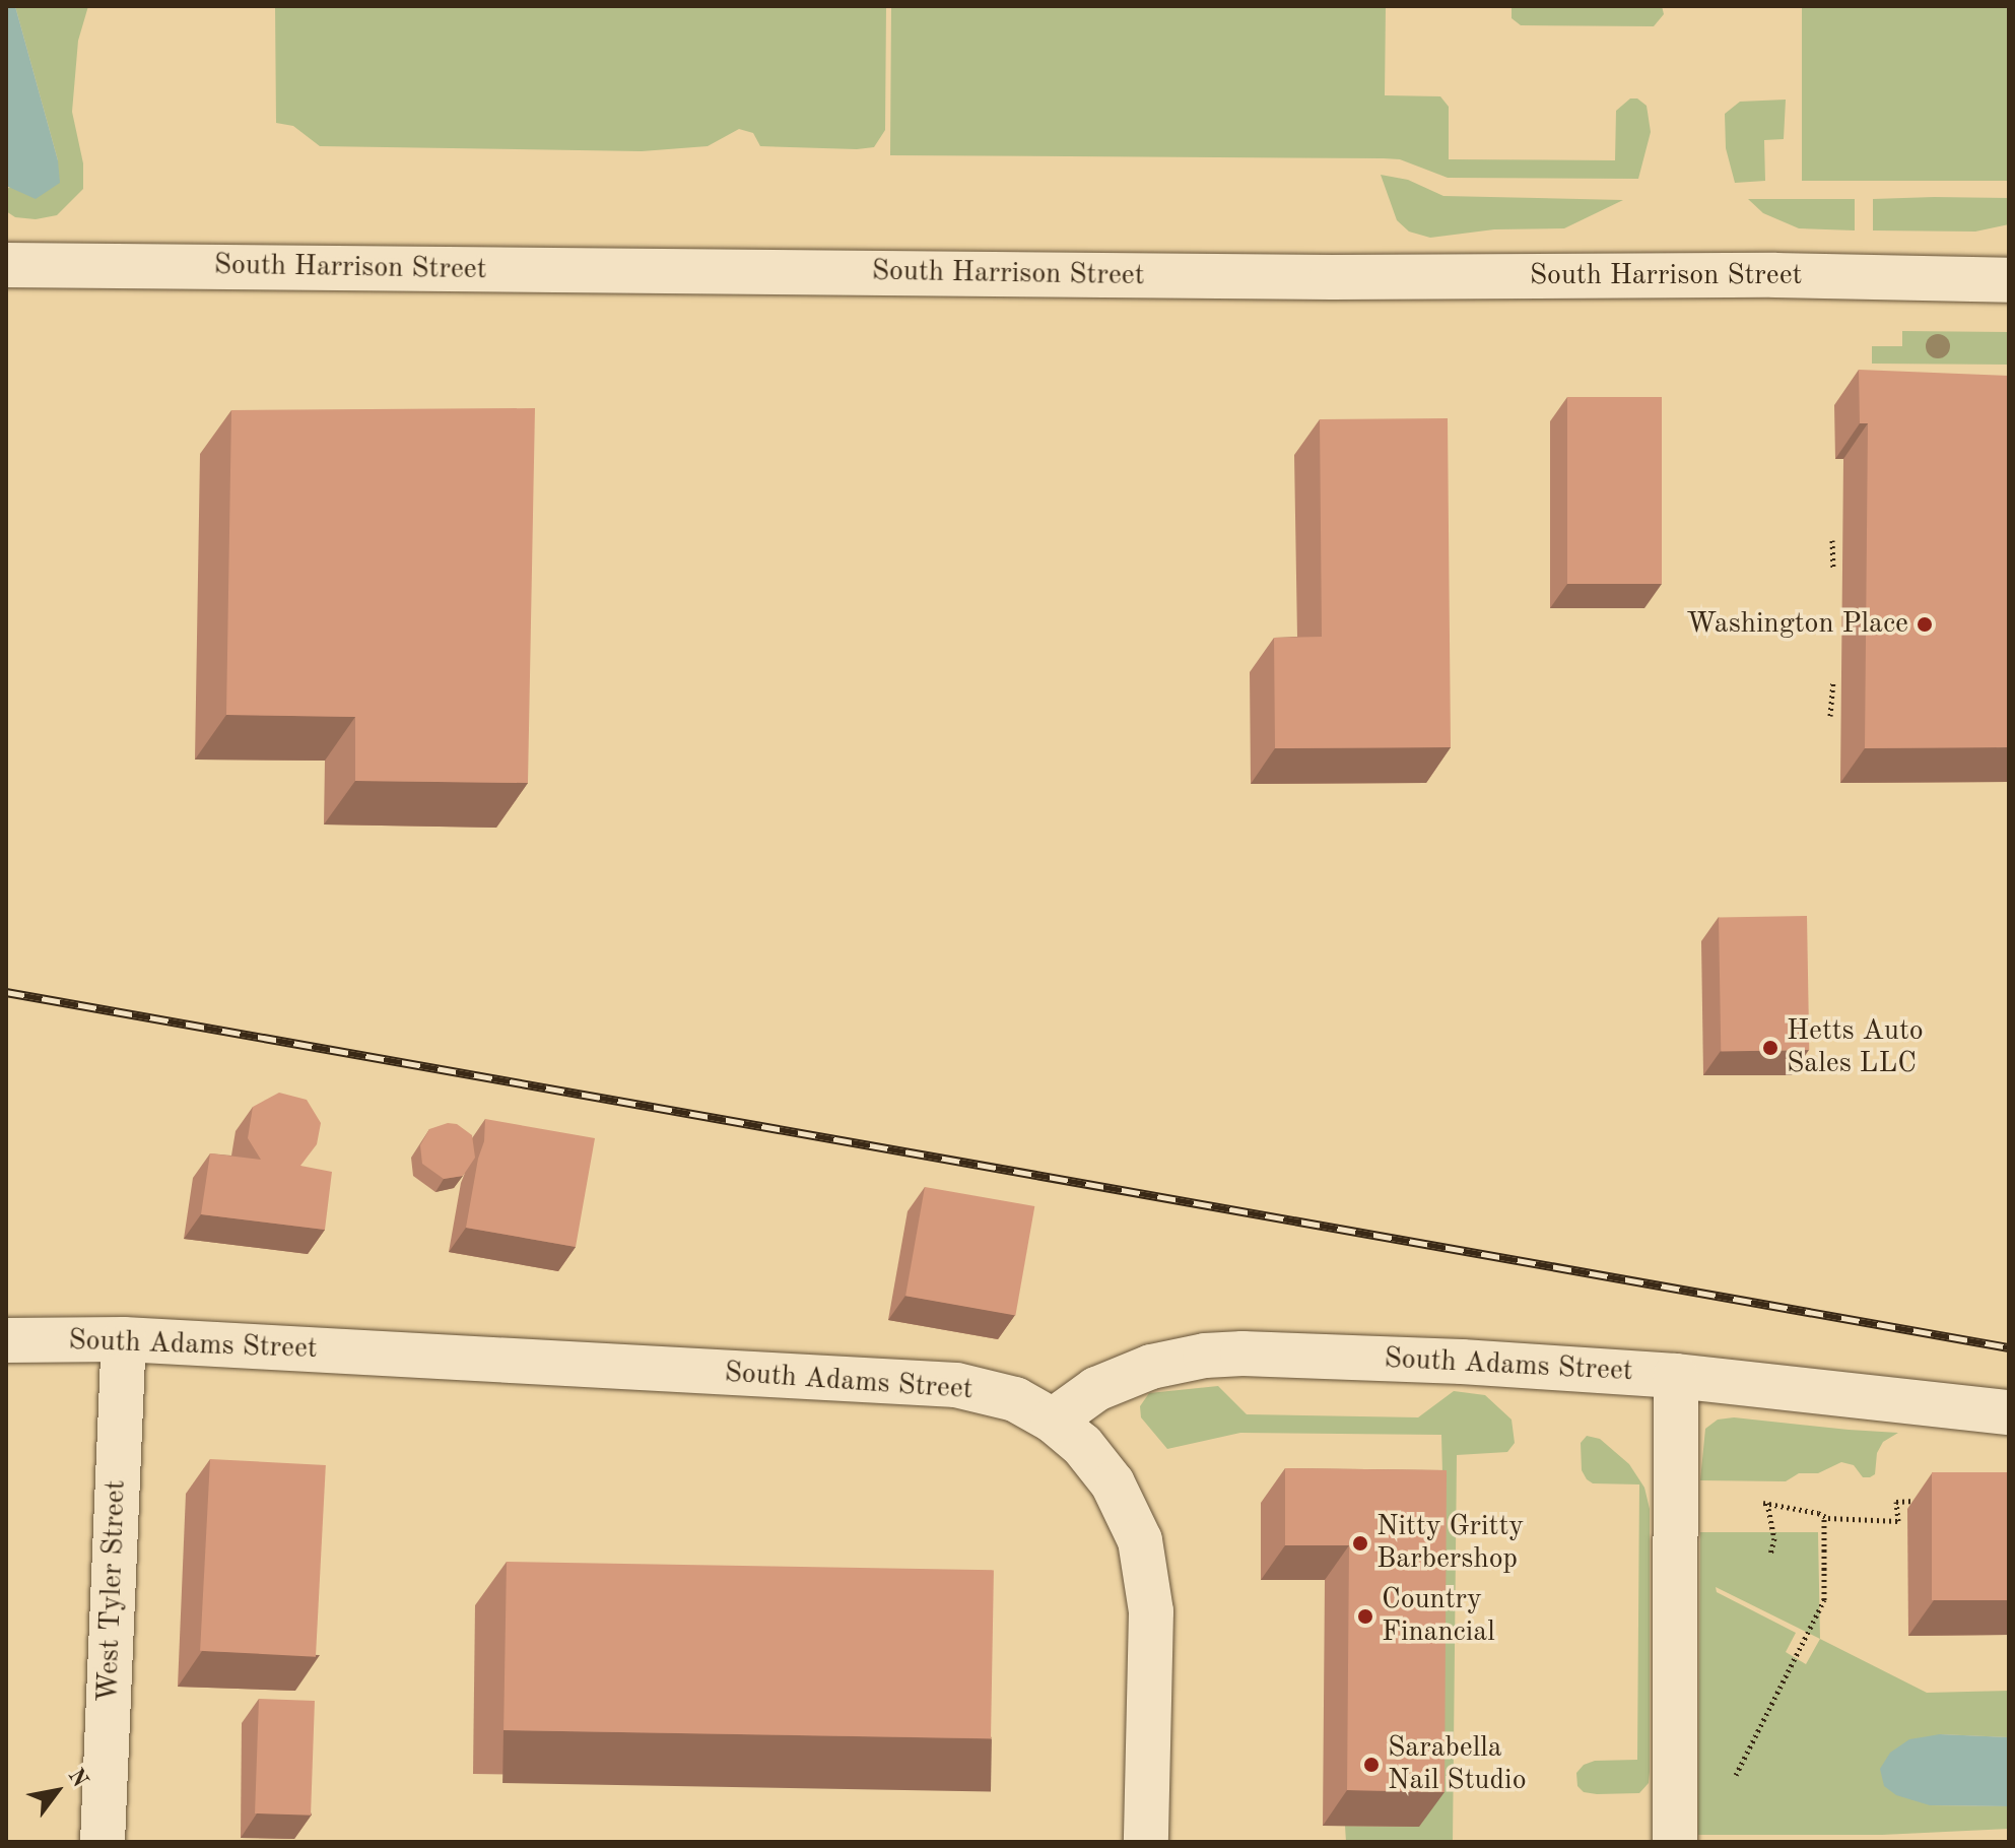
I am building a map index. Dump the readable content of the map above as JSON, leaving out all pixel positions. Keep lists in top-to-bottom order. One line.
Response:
{"streets":{"street":["South Harrison Street","South Adams Street","West Tyler Street"]},"crossings":[["South Adams Street","West Tyler Street"]],"places":["Washington Place","Hetts Auto Sales LLC","Nitty Gritty Barbershop","Country Financial","Sarabella Nail Studio"],"north":"top right"}
